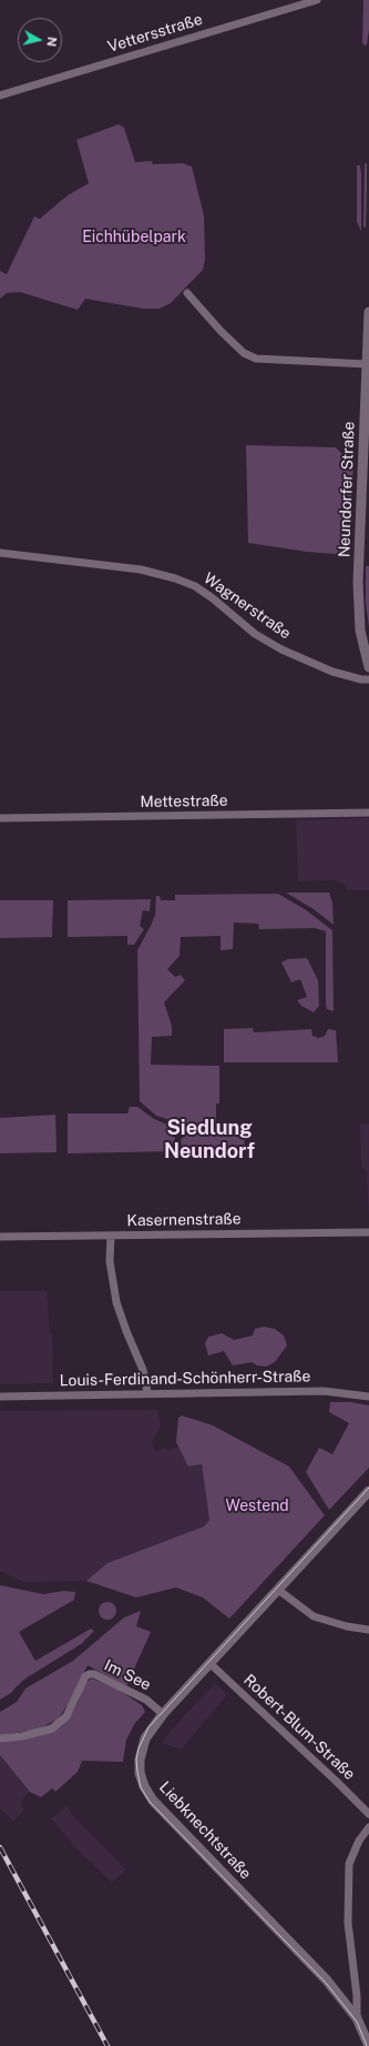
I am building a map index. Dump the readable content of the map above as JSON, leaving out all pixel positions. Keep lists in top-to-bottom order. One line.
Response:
{"streets":{"street":["Vettersstraße","Neundorfer Straße","Wagnerstraße","Mettestraße","Kasernenstraße","Louis-Ferdinand-Schönherr-Straße","Im See","Robert-Blum-Straße","Liebknechtstraße"]},"crossings":[["Im See","Liebknechtstraße"],["Robert-Blum-Straße","Liebknechtstraße"]],"districts":["Siedlung Neundorf"],"parks":["Eichhübelpark","Westend"],"north":"right"}
